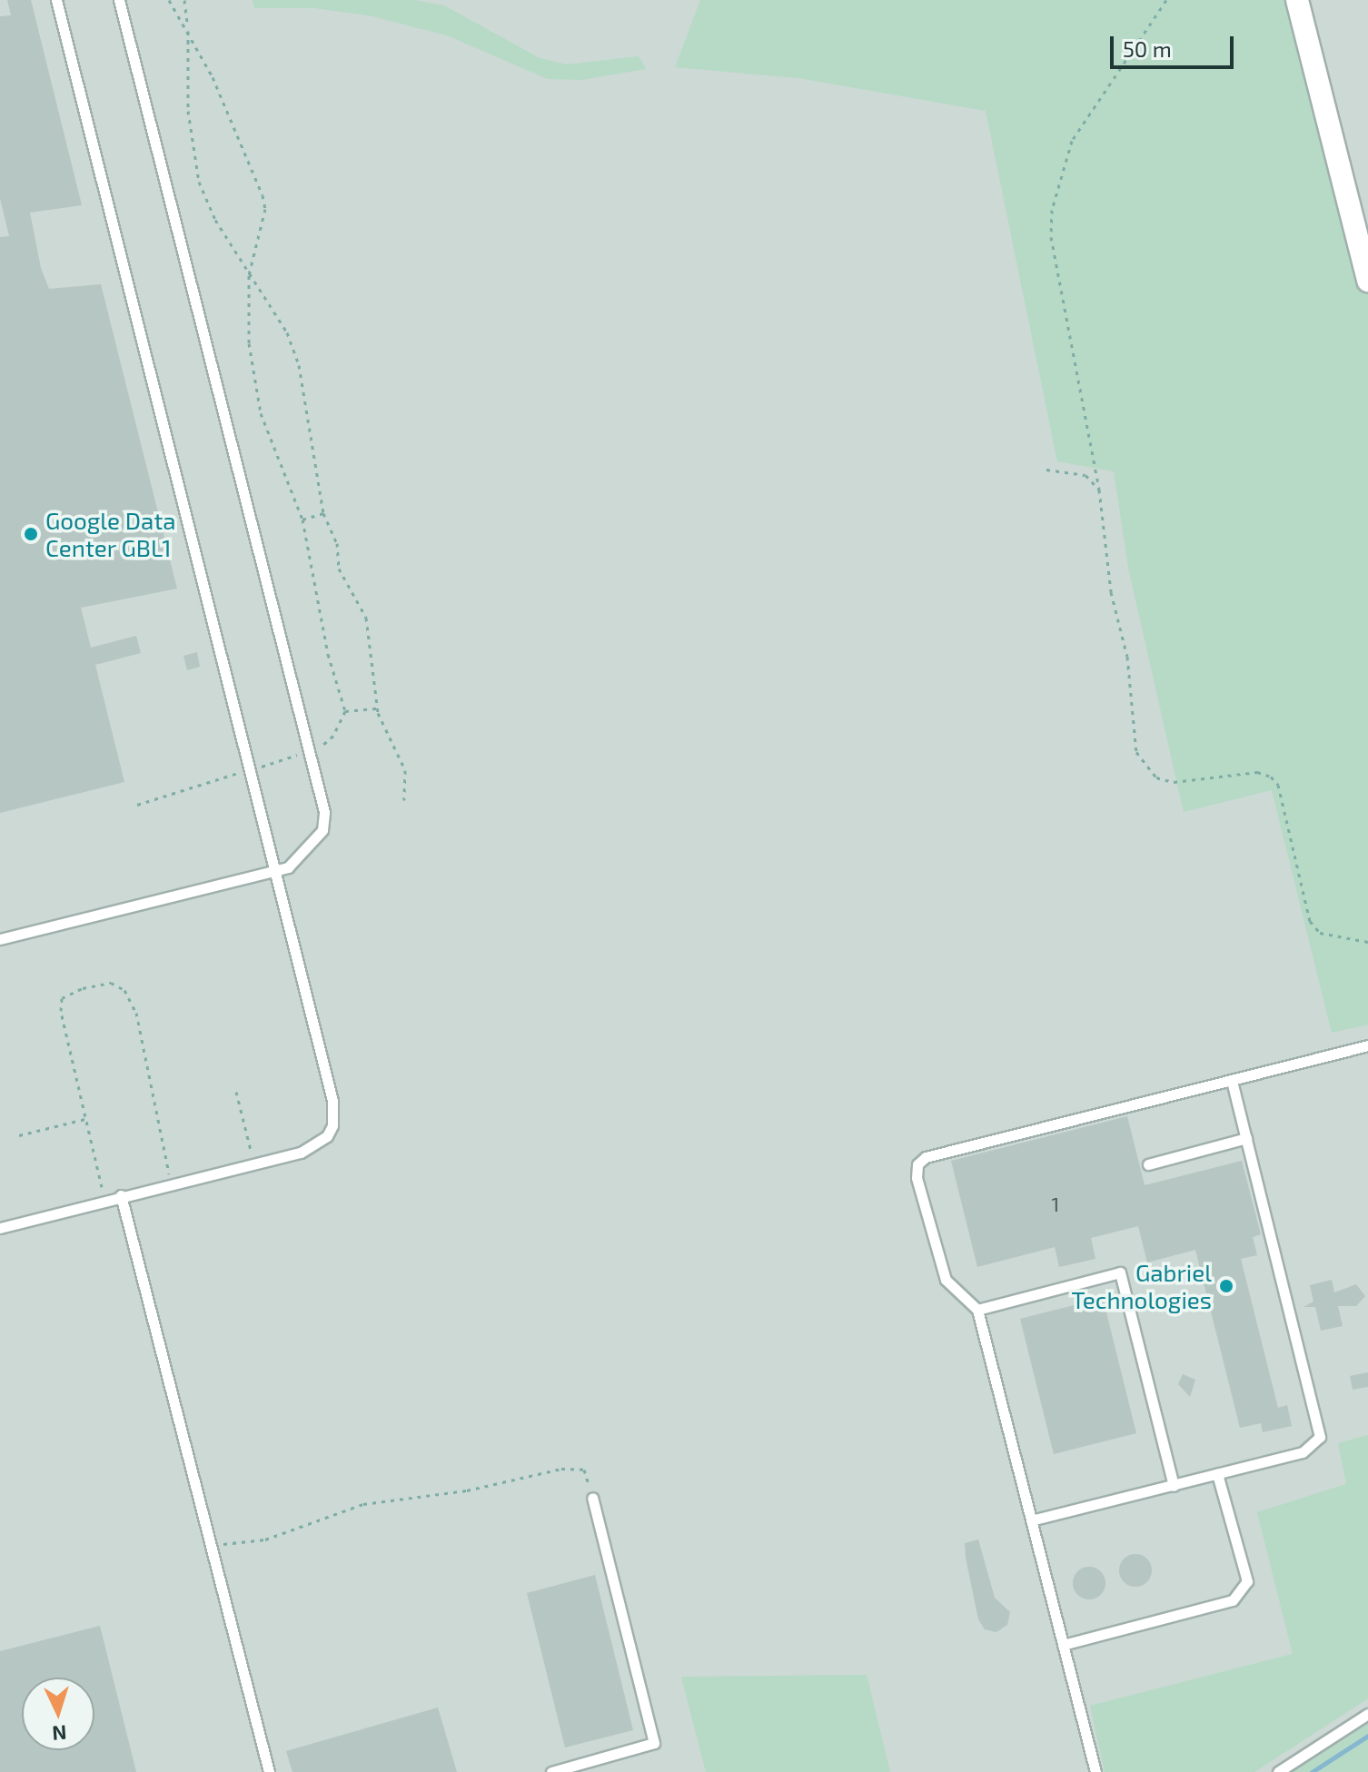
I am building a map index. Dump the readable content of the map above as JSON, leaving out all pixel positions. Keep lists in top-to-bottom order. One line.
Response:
{"places":["Google Data Center GBL1","Gabriel Technologies"],"house_numbers":["1"],"scale_bar":"50 m","north":"bottom"}
